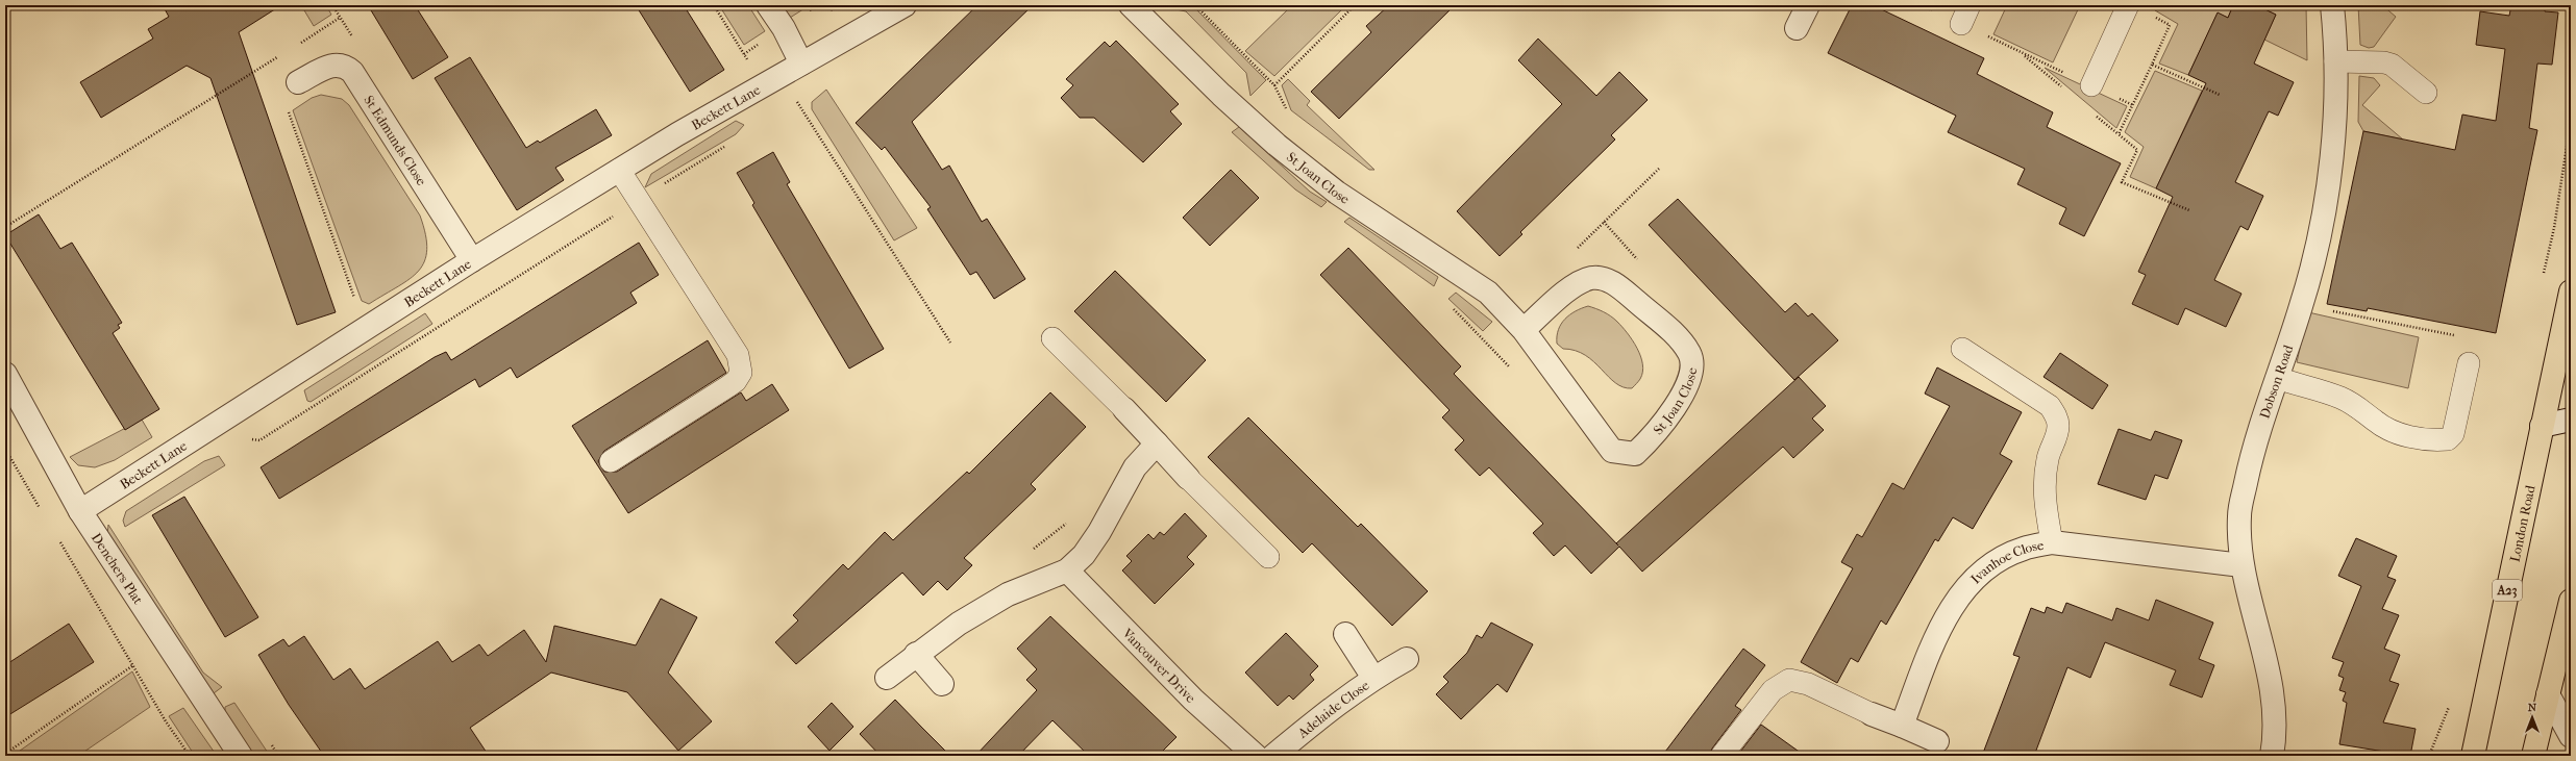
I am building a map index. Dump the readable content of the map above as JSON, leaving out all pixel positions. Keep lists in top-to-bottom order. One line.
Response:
{"streets":{"main road":["London Road","A23"],"street":["Beckett Lane","St Edmunds Close","St Joan Close","Dobson Road","Ivanhoe Close","Denchers Plat","Vancouver Drive","Adelaide Close"]},"crossings":[["Beckett Lane","St Edmunds Close"],["Beckett Lane","Denchers Plat"],["Dobson Road","Ivanhoe Close"]],"north":"top"}
